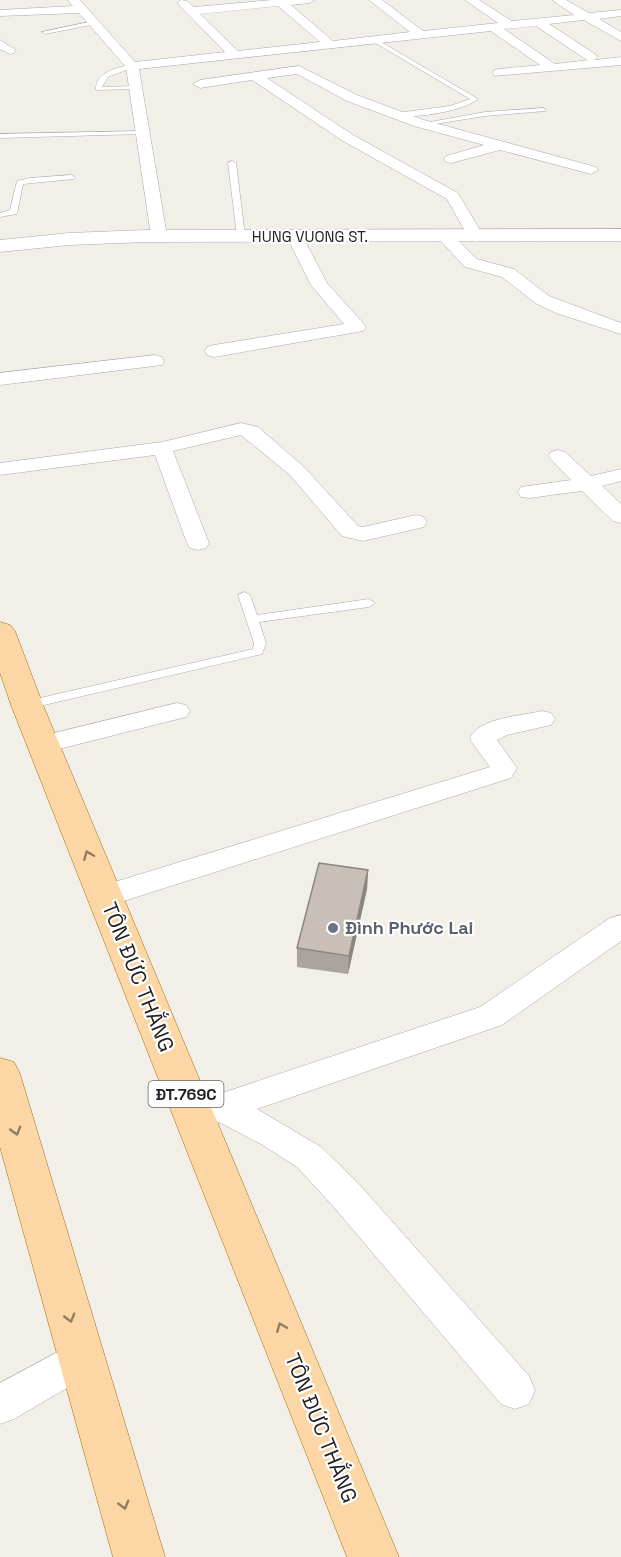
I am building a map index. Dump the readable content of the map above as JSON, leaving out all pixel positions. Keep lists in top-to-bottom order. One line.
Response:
{"streets":{"main road":["TÔN ĐỨC THẮNG","ĐT.769C"],"street":["HUNG VUONG ST."]},"places":["Đình Phước Lai"]}
